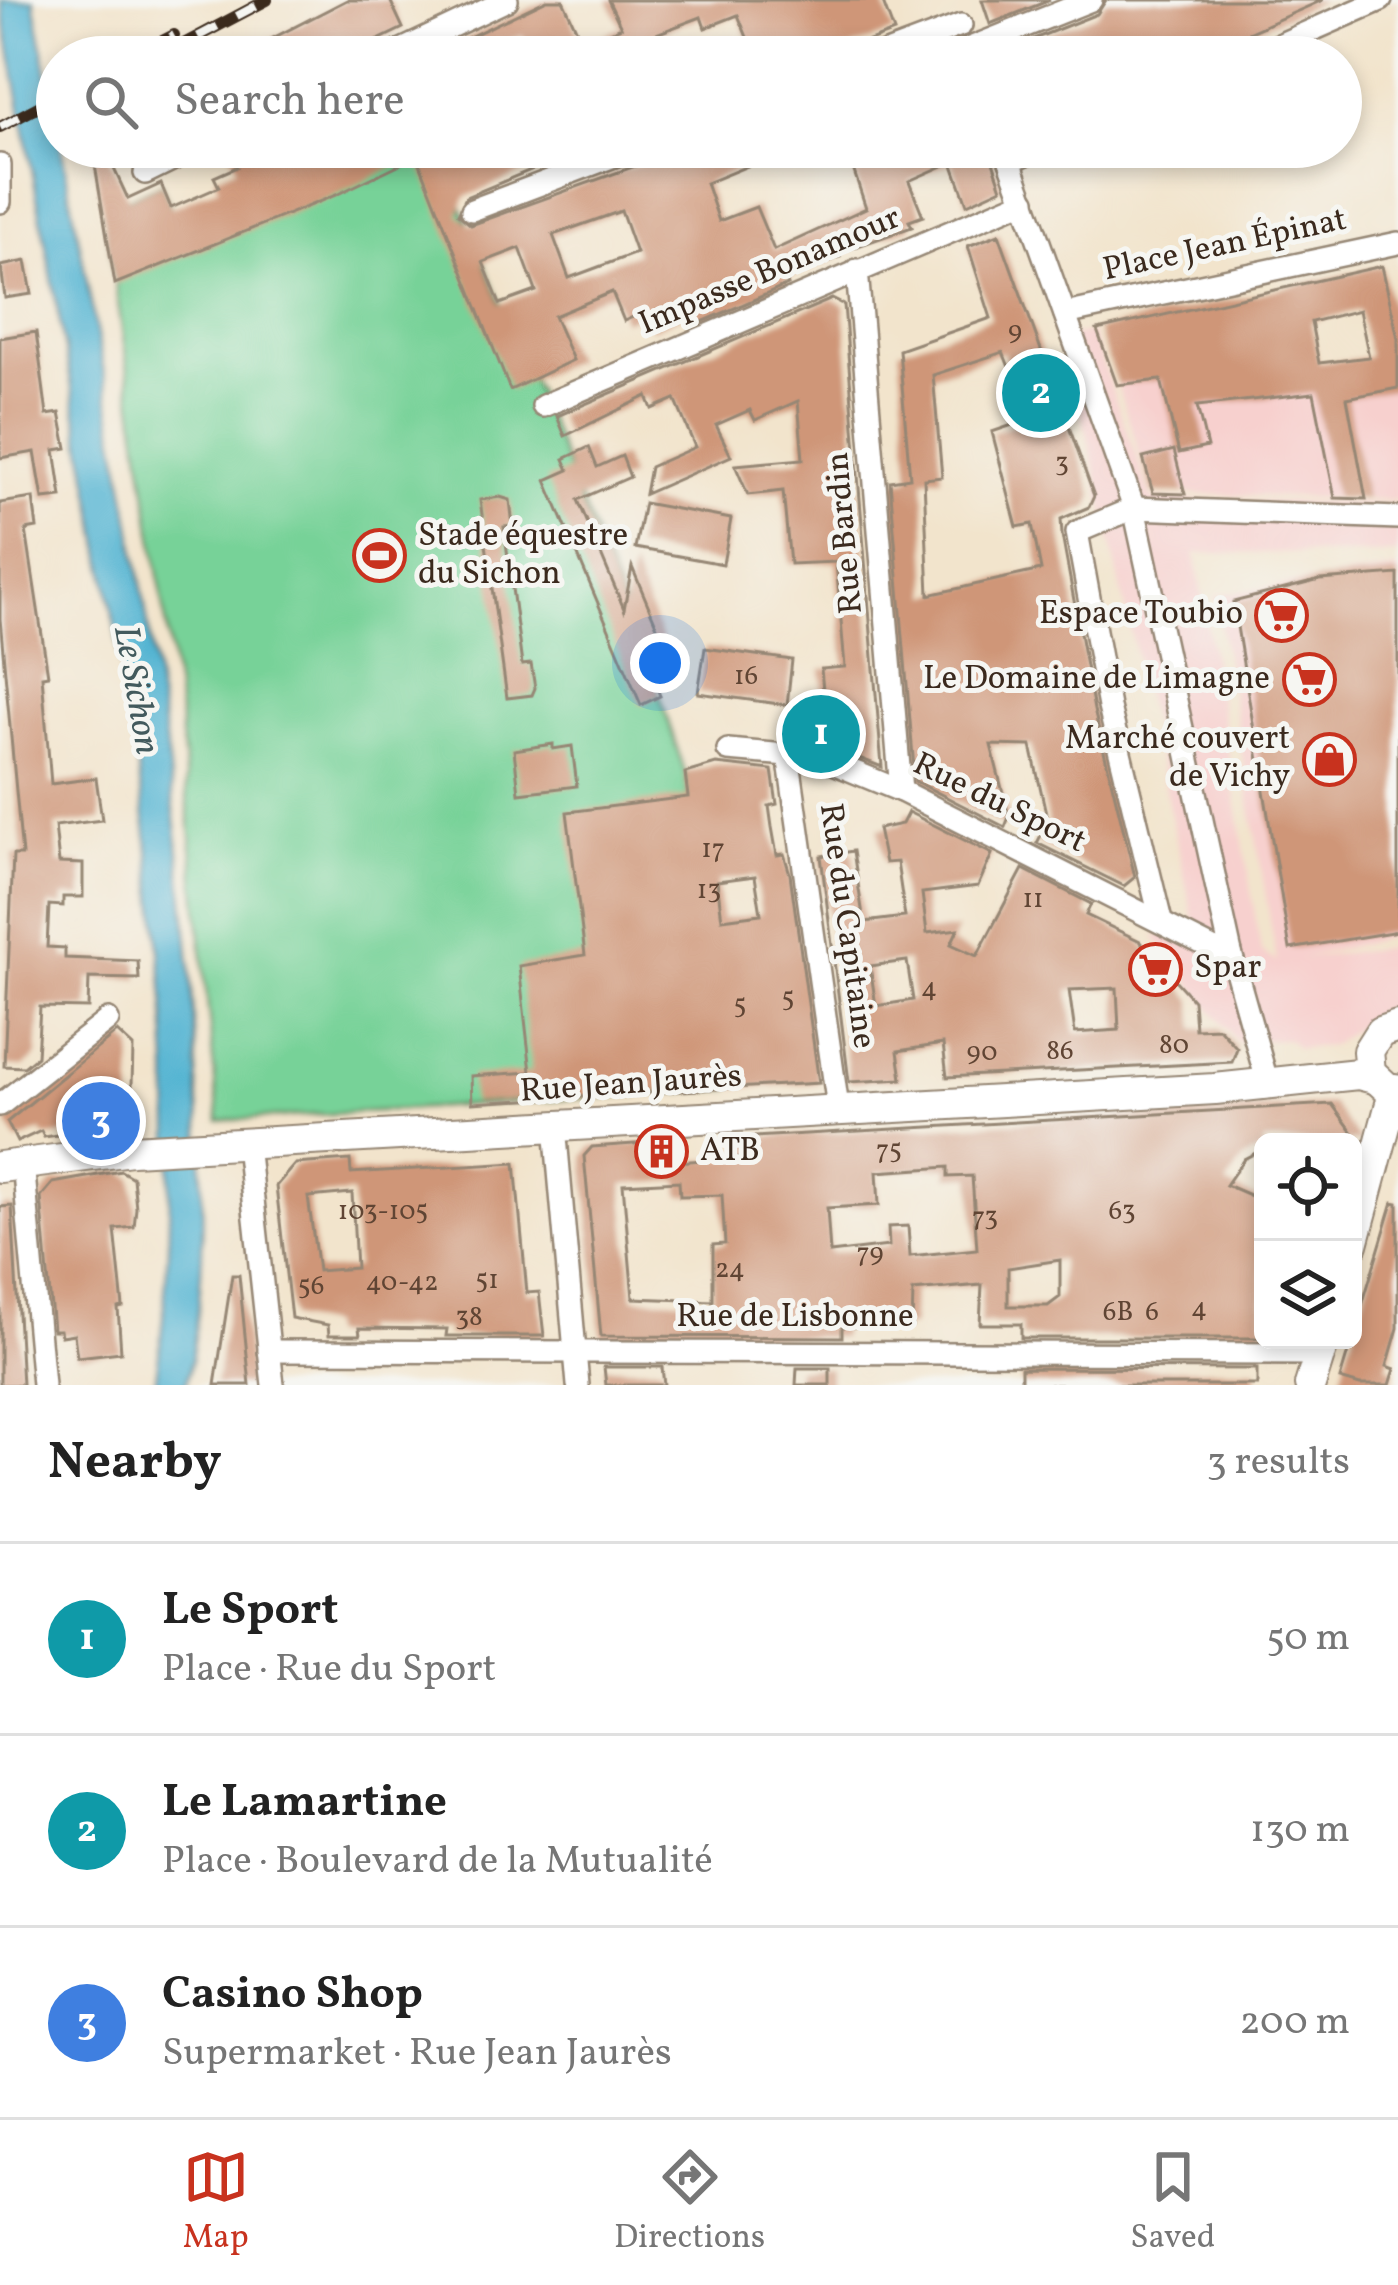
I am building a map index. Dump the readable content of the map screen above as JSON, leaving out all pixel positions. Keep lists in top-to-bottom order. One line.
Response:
{"streets":{"street":["Place Jean Épinat","Impasse Bonamour","Rue Bardin","Rue du Sport","Rue du Capitaine","Rue Jean Jaurès","Rue de Lisbonne"]},"crossings":[["Impasse Bonamour","Rue Bardin"],["Rue Bardin","Rue du Sport"],["Rue du Sport","Rue du Capitaine"],["Rue du Capitaine","Rue Jean Jaurès"]],"water":["Le Sichon"],"places":{"sports":["Stade équestre du Sichon"],"supermarket":["Espace Toubio","Le Domaine de Limagne","Spar"],"shop":["Marché couvert de Vichy"],"building":["ATB"]},"house_numbers":["9","3","16","17","13","11","4","5","5","80","86","90","75","103-105","63","73","79","24","51","40-42","56","4","6B","6","38"],"page":{"search":"Search here","pins":["2","1","3"],"heading":["Nearby","3 results"],"list":[{"mark":"1","name":"Le Sport","note":"Place · Rue du Sport","value":"50 m"},{"mark":"2","name":"Le Lamartine","note":"Place · Boulevard de la Mutualité","value":"130 m"},{"mark":"3","name":"Casino Shop","note":"Supermarket · Rue Jean Jaurès","value":"200 m"}],"nav":["Map","Directions","Saved"]}}
